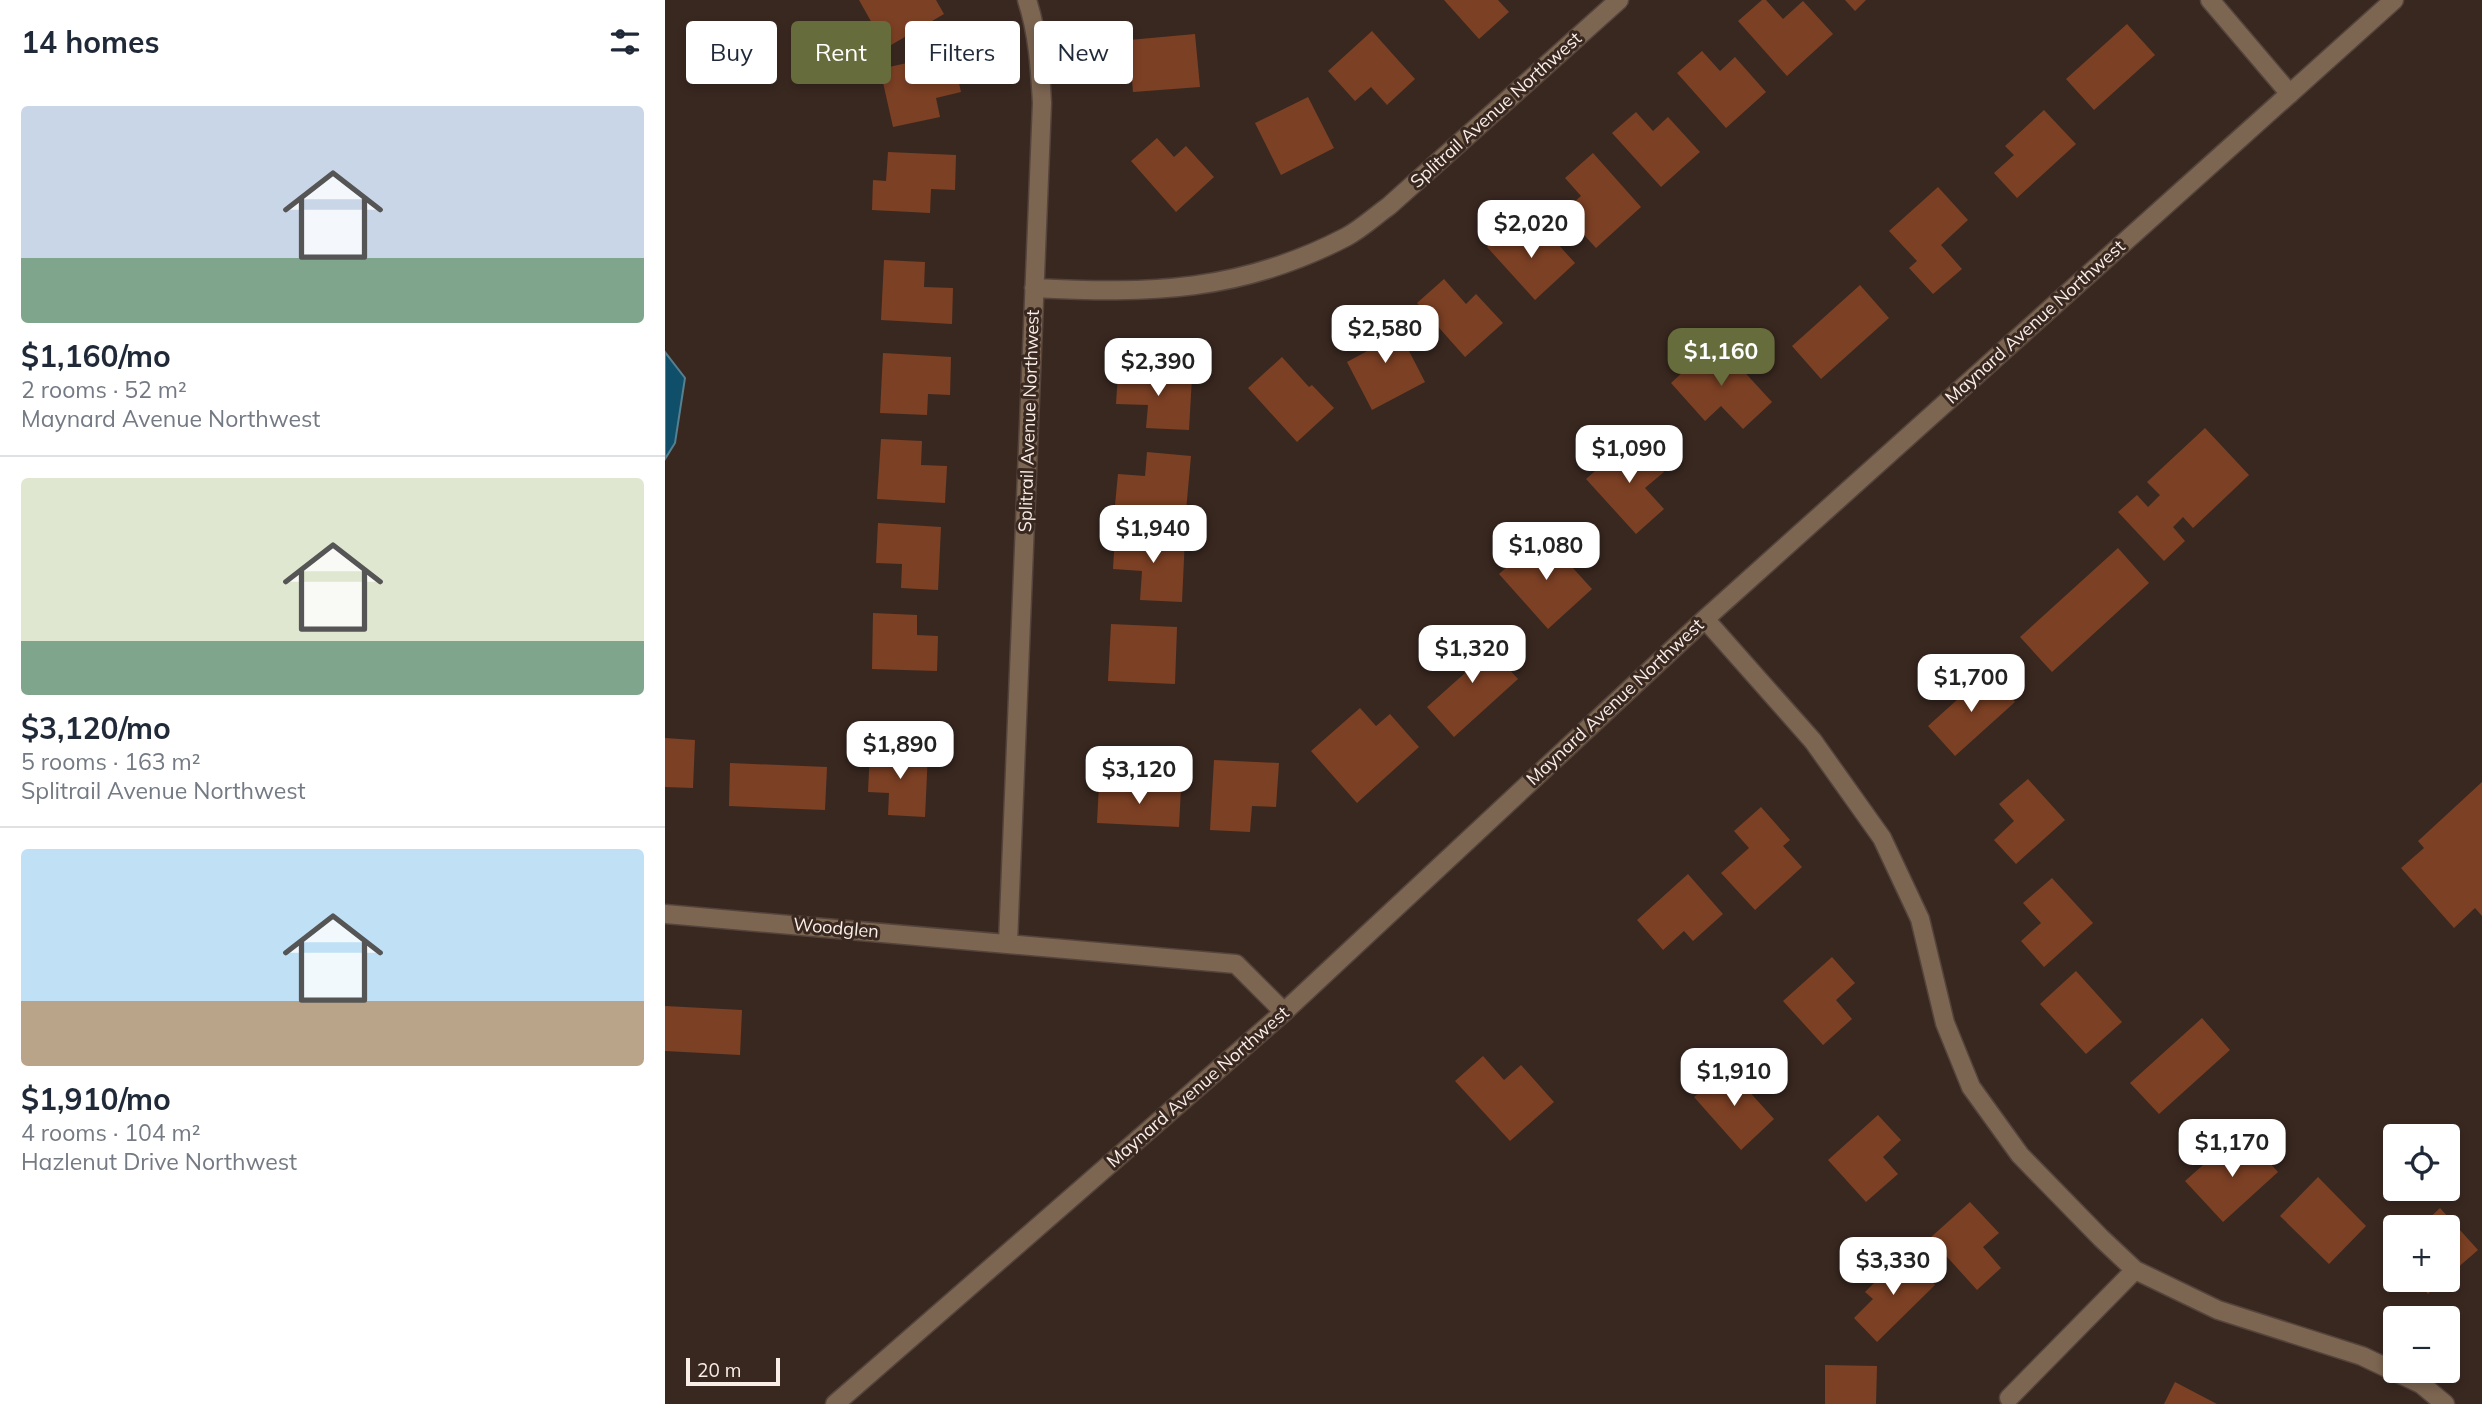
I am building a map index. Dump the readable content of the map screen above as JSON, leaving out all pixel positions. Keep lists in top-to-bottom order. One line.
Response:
{"streets":{"street":["Splitrail Avenue Northwest","Maynard Avenue Northwest","Woodglen"]},"crossings":[["Splitrail Avenue Northwest","Woodglen"],["Maynard Avenue Northwest","Woodglen"]],"scale_bar":"20 m","page":{"heading":"14 homes","chip":["Buy","Rent","Filters","New"],"list":[{"name":"$1,160/mo","note":"2 rooms · 52 m² · Maynard Avenue Northwest"},{"name":"$3,120/mo","note":"5 rooms · 163 m² · Splitrail Avenue Northwest"},{"name":"$1,910/mo","note":"4 rooms · 104 m² · Hazlenut Drive Northwest"}],"price":["$2,020","$2,580","$1,160","$2,390","$1,090","$1,940","$1,080","$1,320","$1,700","$1,890","$3,120","$1,910","$1,170","$3,330"],"map_buttons":["+","−"],"scale":"20 m"}}
